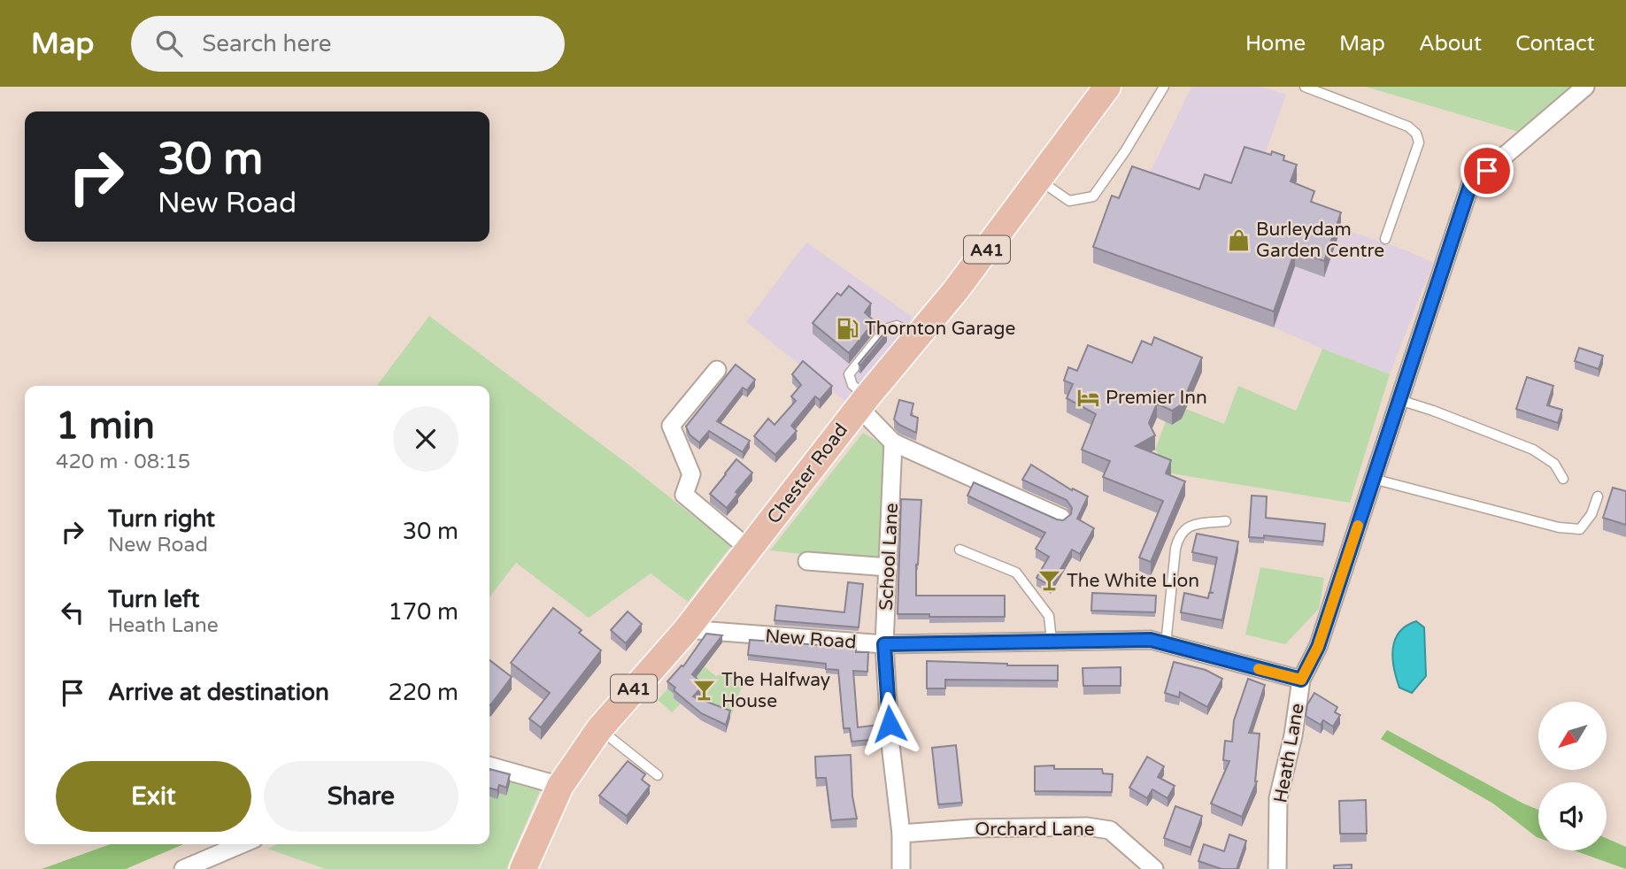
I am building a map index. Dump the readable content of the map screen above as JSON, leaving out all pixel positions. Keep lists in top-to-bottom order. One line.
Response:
{"streets":{"main road":["A41","Chester Road"],"street":["School Lane","New Road","Heath Lane","Orchard Lane"]},"crossings":[["Chester Road","New Road"],["School Lane","New Road"],["School Lane","Orchard Lane"],["New Road","Heath Lane"]],"places":{"shop":["Burleydam Garden Centre"],"fuel station":["Thornton Garage"],"hotel":["Premier Inn"],"bar":["The White Lion","The Halfway House"]},"north":"bottom left","page":{"header":"Map","search":"Search here","nav":["Home","Map","About","Contact"],"turn":["30 m","New Road"],"heading":["1 min","420 m · 08:15"],"list":[{"name":"Turn right","note":"New Road","value":"30 m"},{"name":"Turn left","note":"Heath Lane","value":"170 m"},{"name":"Arrive at destination","value":"220 m"}],"buttons":["Exit","Share"]}}
